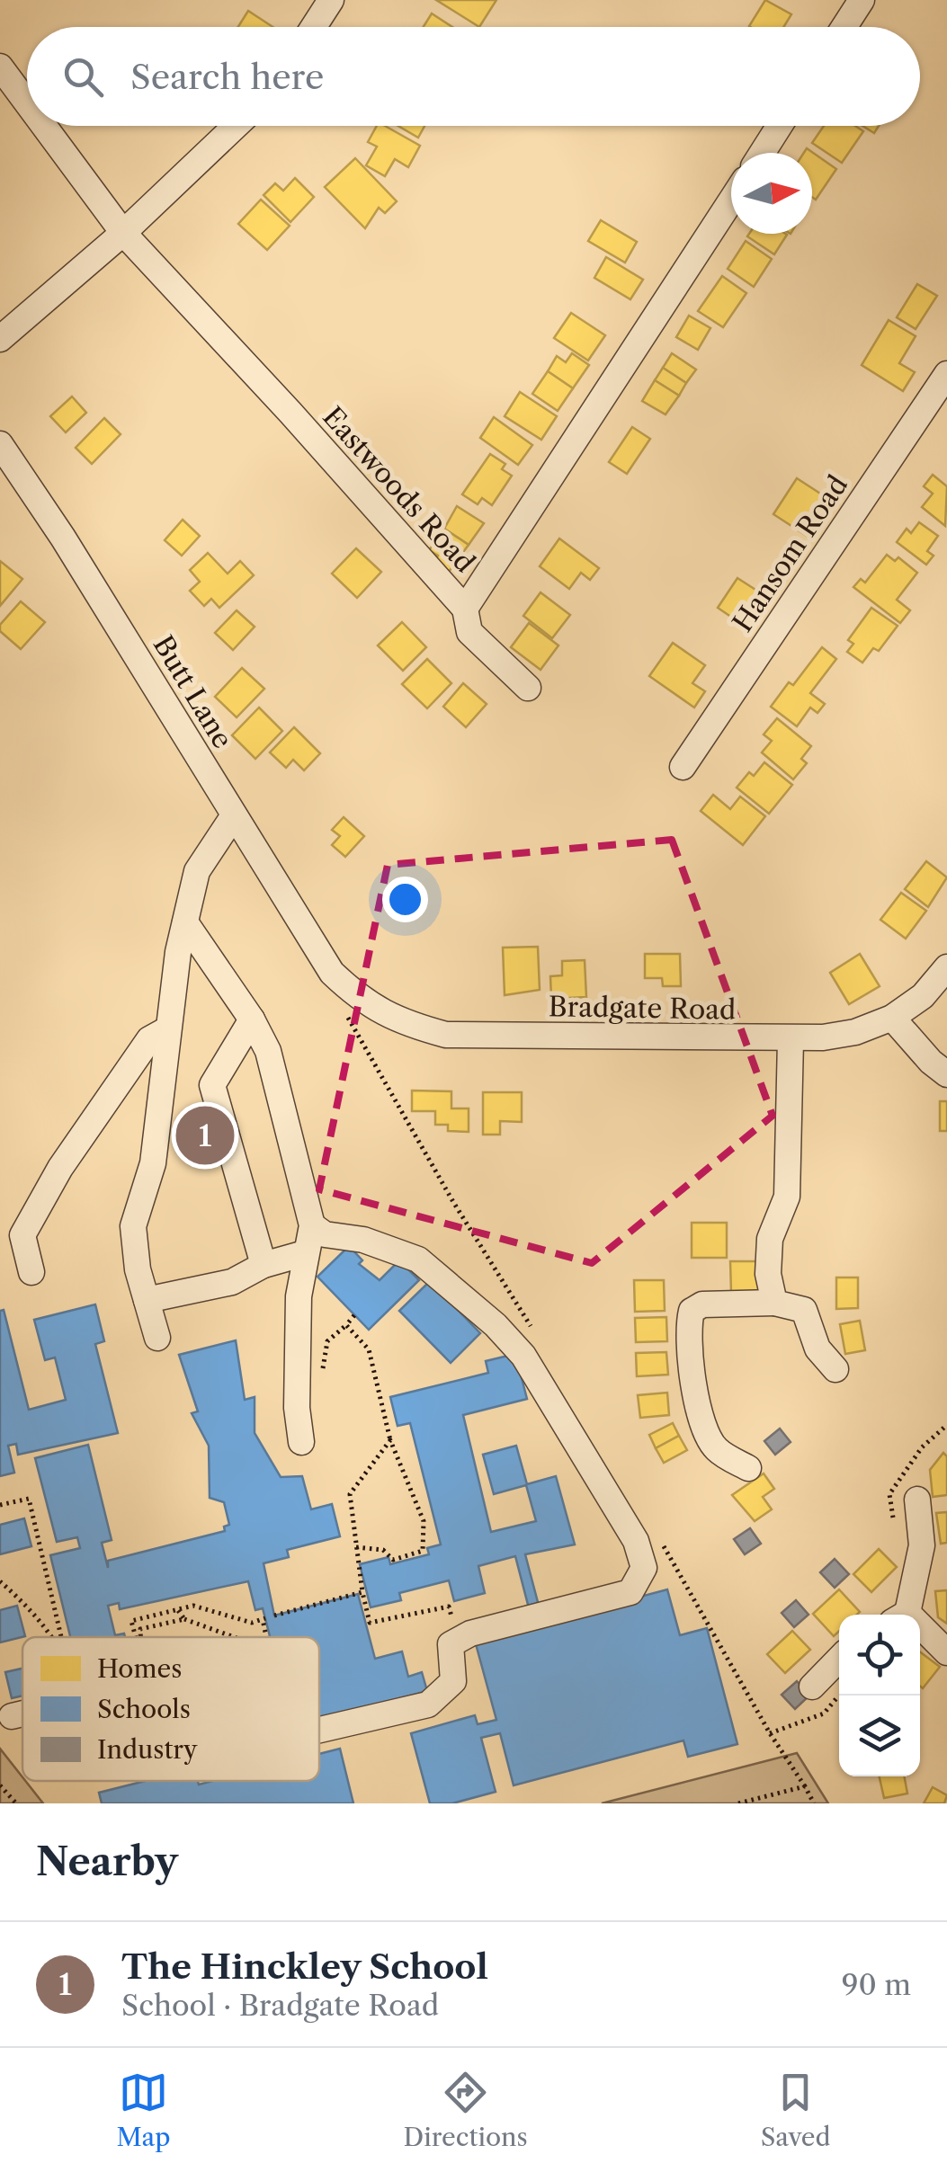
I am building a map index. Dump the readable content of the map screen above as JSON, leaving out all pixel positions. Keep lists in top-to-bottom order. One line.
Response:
{"streets":{"street":["Eastwoods Road","Hansom Road","Butt Lane","Bradgate Road"]},"crossings":[["Butt Lane","Bradgate Road"]],"legend":["Homes","Schools","Industry"],"north":"right","page":{"search":"Search here","pins":"1","heading":"Nearby","list":[{"mark":"1","name":"The Hinckley School","note":"School · Bradgate Road","value":"90 m"}],"nav":["Map","Directions","Saved"]}}
